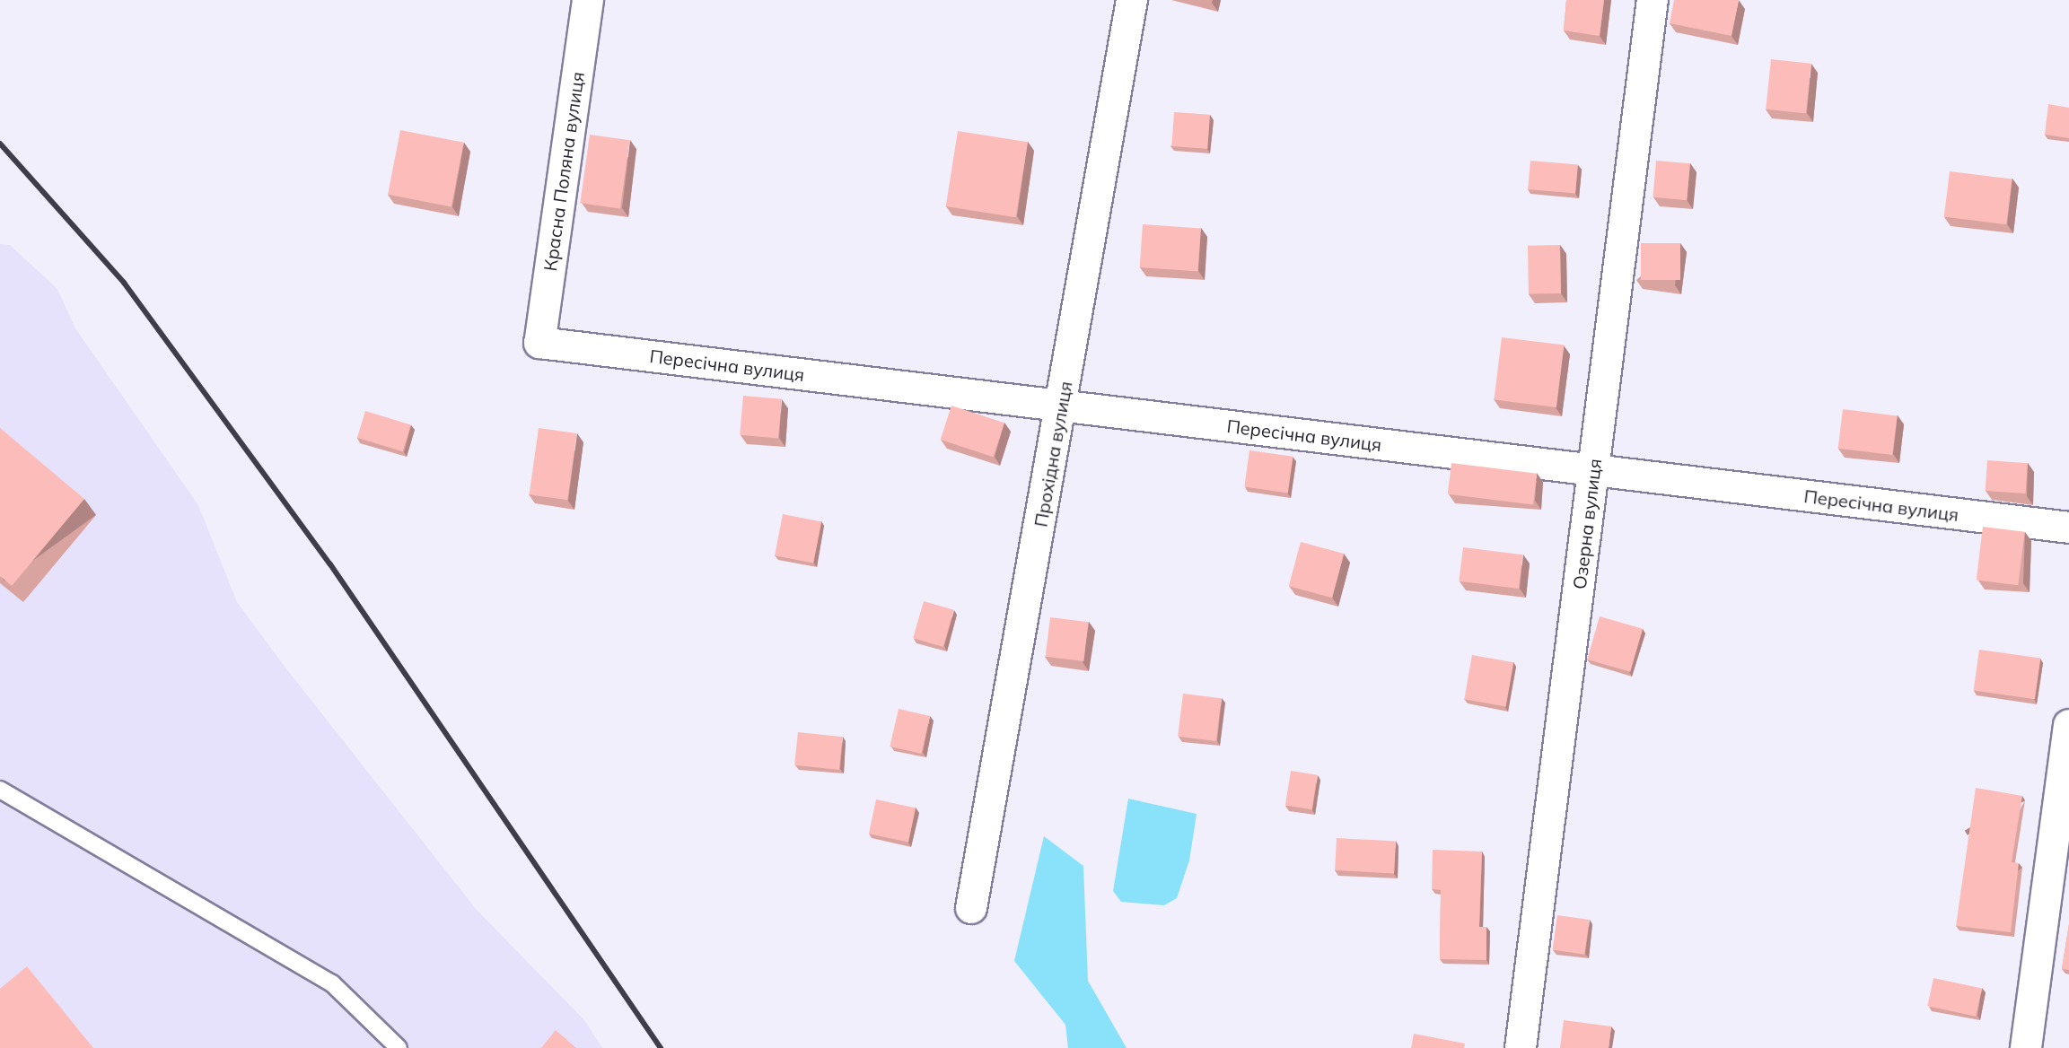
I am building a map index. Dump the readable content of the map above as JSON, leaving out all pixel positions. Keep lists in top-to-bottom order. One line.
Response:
{"streets":{"street":["Красна Поляна вулиця","Пересічна вулиця","Прохідна вулиця","Озерна вулиця"]},"crossings":[["Красна Поляна вулиця","Пересічна вулиця"],["Пересічна вулиця","Прохідна вулиця"],["Пересічна вулиця","Озерна вулиця"]]}
